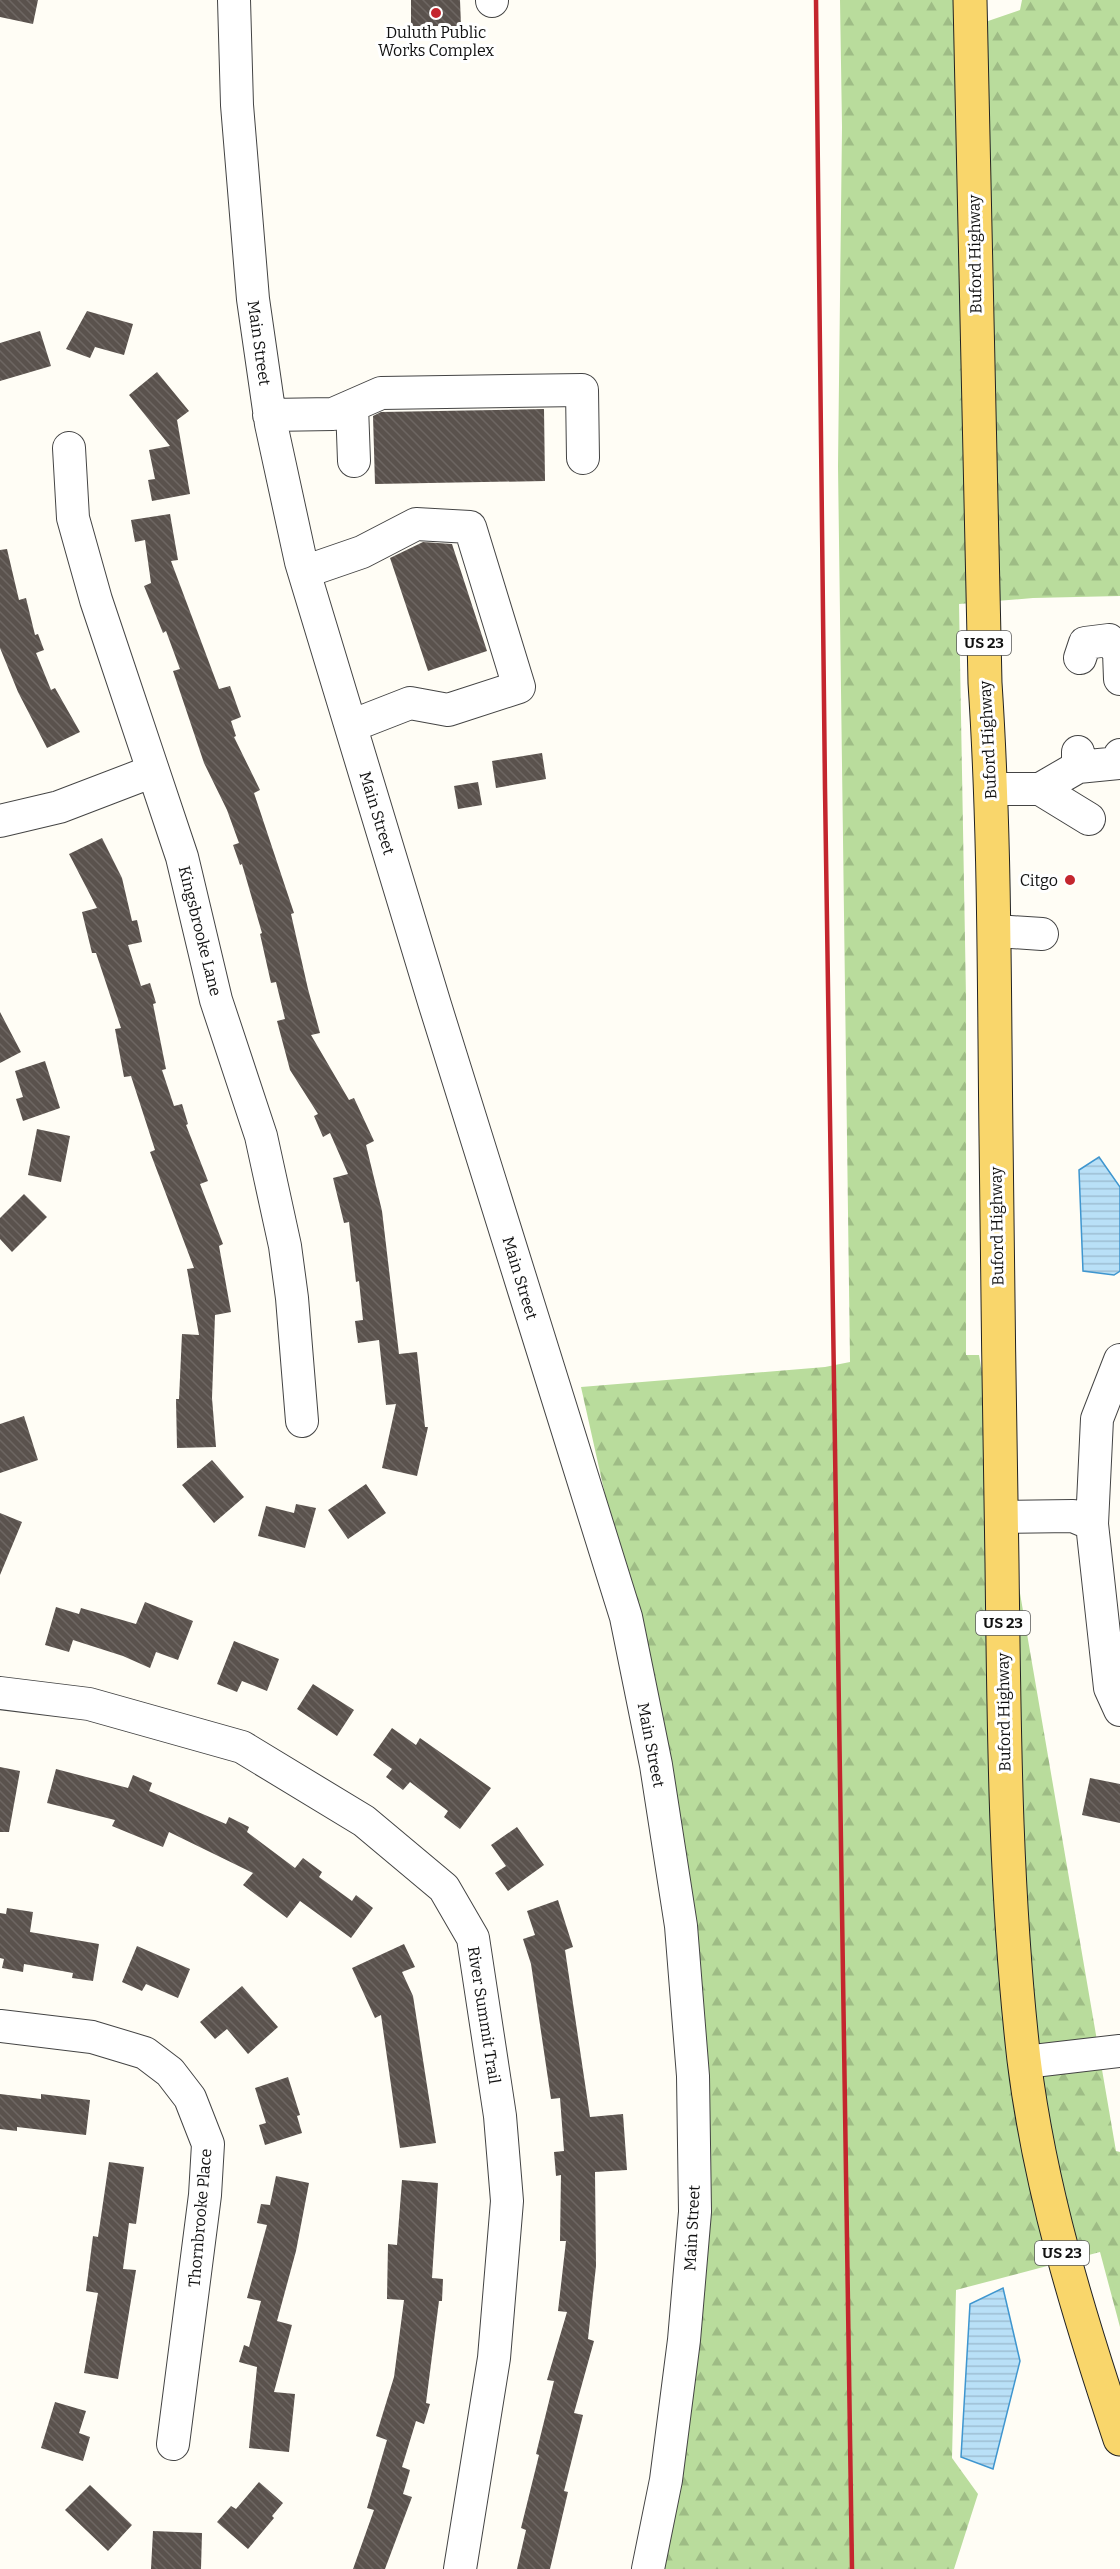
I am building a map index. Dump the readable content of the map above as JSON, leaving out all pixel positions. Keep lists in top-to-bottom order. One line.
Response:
{"streets":{"main road":["Buford Highway","US 23"],"street":["Main Street","Kingsbrooke Lane","River Summit Trail","Thornbrooke Place"]},"places":["Duluth Public Works Complex","Citgo"]}
